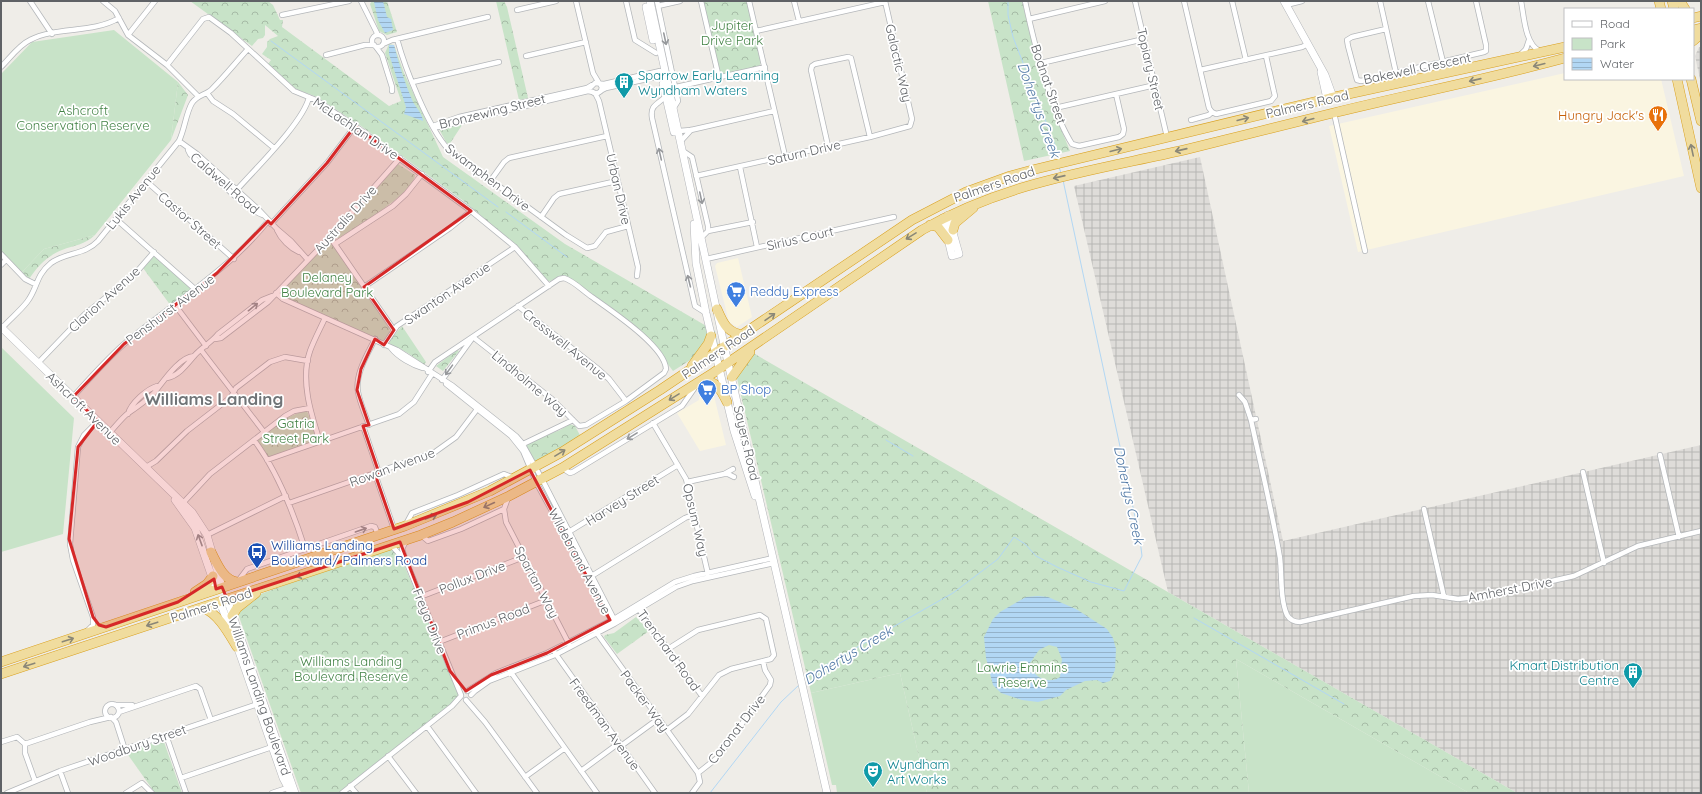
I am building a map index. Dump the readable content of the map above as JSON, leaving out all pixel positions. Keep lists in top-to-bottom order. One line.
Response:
{"streets":{"highway":["Palmers Road"],"main road":["Ashcroft Avenue","Sayers Road","Williams Landing Boulevard"],"street":["Galactic Way","Bakewell Crescent","Topiary Street","Bodnat Street","Bronzewing Street","McLachlan Drive","Saturn Drive","Swamphen Drive","Caldwell Road","Urban Drive","Lukis Avenue","Australis Drive","Castor Street","Sirius Court","Swanton Avenue","Clarion Avenue","Penshurst Avenue","Cresswell Avenue","Lindholme Way","Rowan Avenue","Harvey Street","Opsum Way","Wildebrand Avenue","Pollux Drive","Spartan Way","Amherst Drive","Freya Drive","Primus Road","Trenchard Road","Packer Way","Freedman Avenue","Coronat Drive","Woodbury Street"]},"crossings":[["Galactic Way","Saturn Drive"],["Topiary Street","Palmers Road"],["Palmers Road","Ashcroft Avenue"],["Palmers Road","Sayers Road"],["Palmers Road","Opsum Way"],["Palmers Road","Wildebrand Avenue"],["Palmers Road","Spartan Way"],["Palmers Road","Freya Drive"],["Palmers Road","Williams Landing Boulevard"],["Bronzewing Street","Swamphen Drive"],["Bronzewing Street","Urban Drive"],["McLachlan Drive","Australis Drive"],["McLachlan Drive","Swanton Avenue"],["McLachlan Drive","Penshurst Avenue"],["Saturn Drive","Sayers Road"],["Swamphen Drive","Urban Drive"],["Caldwell Road","Lukis Avenue"],["Caldwell Road","Australis Drive"],["Caldwell Road","Penshurst Avenue"],["Lukis Avenue","Castor Street"],["Lukis Avenue","Ashcroft Avenue"],["Australis Drive","Ashcroft Avenue"],["Australis Drive","Wildebrand Avenue"],["Castor Street","Penshurst Avenue"],["Sirius Court","Sayers Road"],["Swanton Avenue","Wildebrand Avenue"],["Clarion Avenue","Ashcroft Avenue"],["Penshurst Avenue","Ashcroft Avenue"],["Cresswell Avenue","Lindholme Way"],["Rowan Avenue","Wildebrand Avenue"],["Harvey Street","Opsum Way"],["Harvey Street","Wildebrand Avenue"],["Pollux Drive","Spartan Way"],["Pollux Drive","Freya Drive"],["Spartan Way","Primus Road"],["Freya Drive","Primus Road"],["Williams Landing Boulevard","Woodbury Street"],["Packer Way","Coronat Drive"]],"districts":["Williams Landing"],"water":["Dohertys Creek"],"parks":["Jupiter Drive Park","Ashcroft Conservation Reserve","Delaney Boulevard Park","Gatria Street Park","Williams Landing Boulevard Reserve","Lawrie Emmins Reserve"],"places":{"building":["Sparrow Early Learning Wyndham Waters","Kmart Distribution Centre"],"restaurant":["Hungry Jack's"],"supermarket":["Reddy Express","BP Shop"],"bus stop":["Williams Landing Boulevard/ Palmers Road"],"theatre":["Wyndham Art Works"]},"legend":["Road","Park","Water"]}
